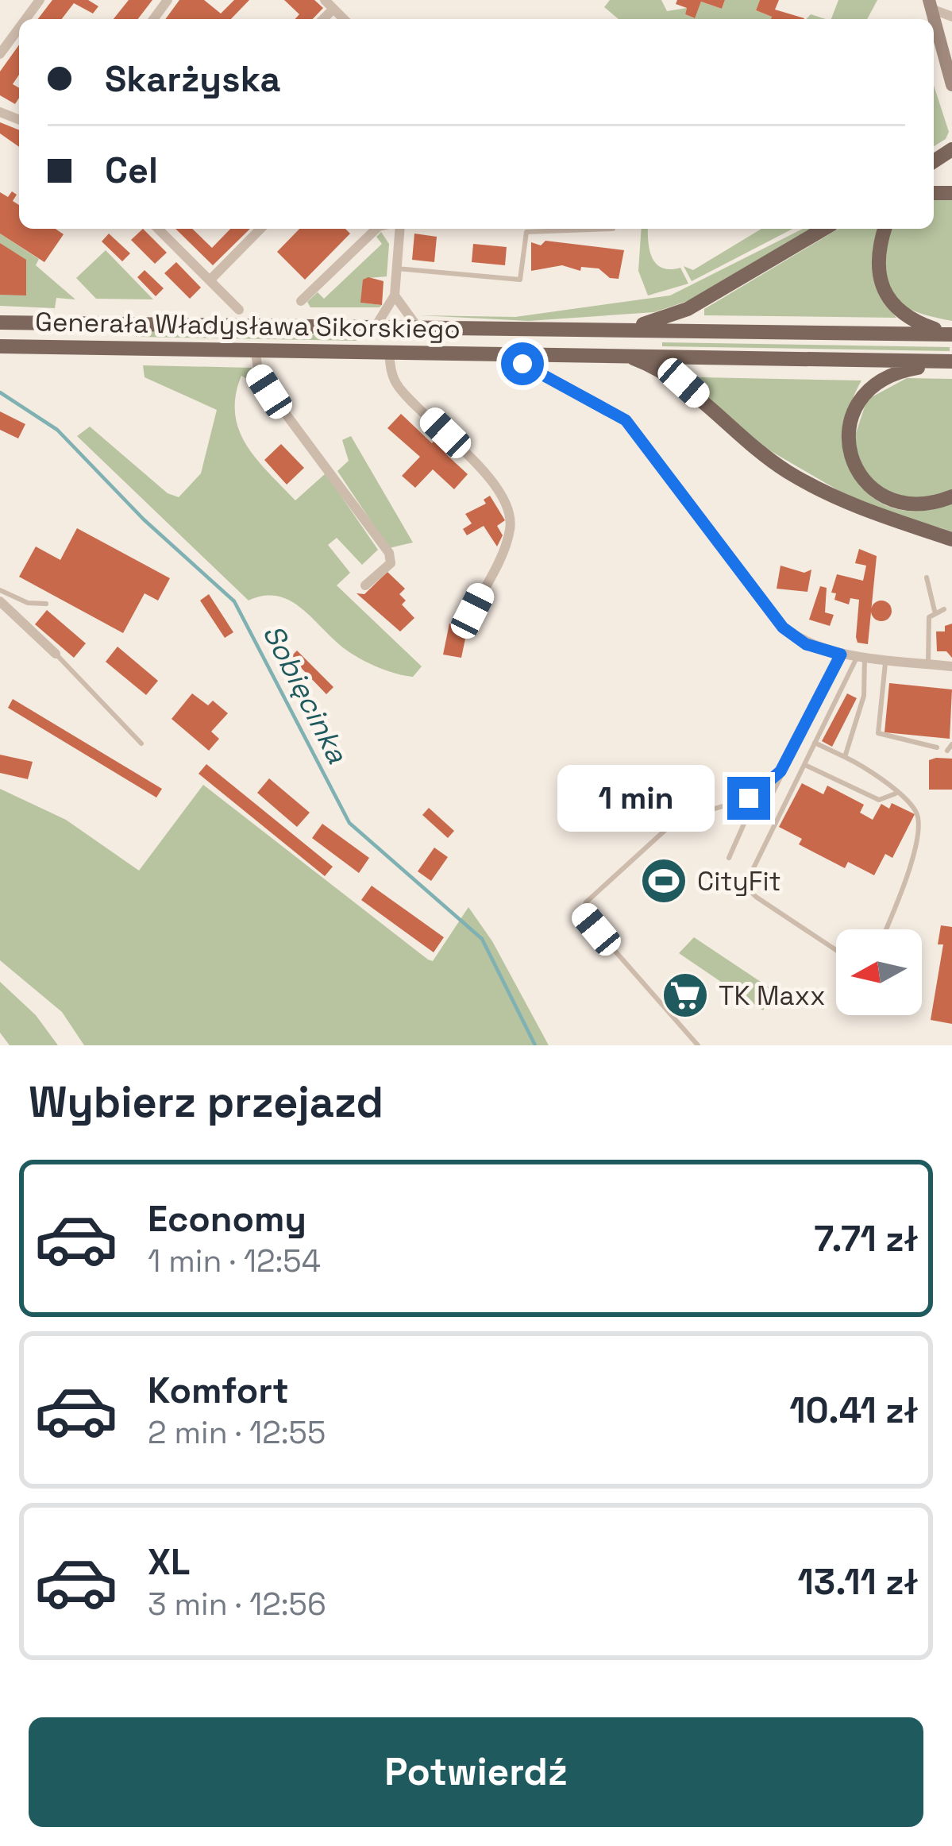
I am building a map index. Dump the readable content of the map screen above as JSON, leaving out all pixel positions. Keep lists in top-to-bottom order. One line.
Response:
{"streets":{"main road":["Generała Władysława Sikorskiego"]},"water":["Sobięcinka"],"places":{"sports":["CityFit"],"supermarket":["TK Maxx"]},"north":"left","page":{"banner":["Skarżyska","Cel"],"bubble":"1 min","heading":"Wybierz przejazd","list":[{"name":"Economy","note":"1 min · 12:54","value":"7.71 zł"},{"name":"Komfort","note":"2 min · 12:55","value":"10.41 zł"},{"name":"XL","note":"3 min · 12:56","value":"13.11 zł"}],"buttons":"Potwierdź"}}
